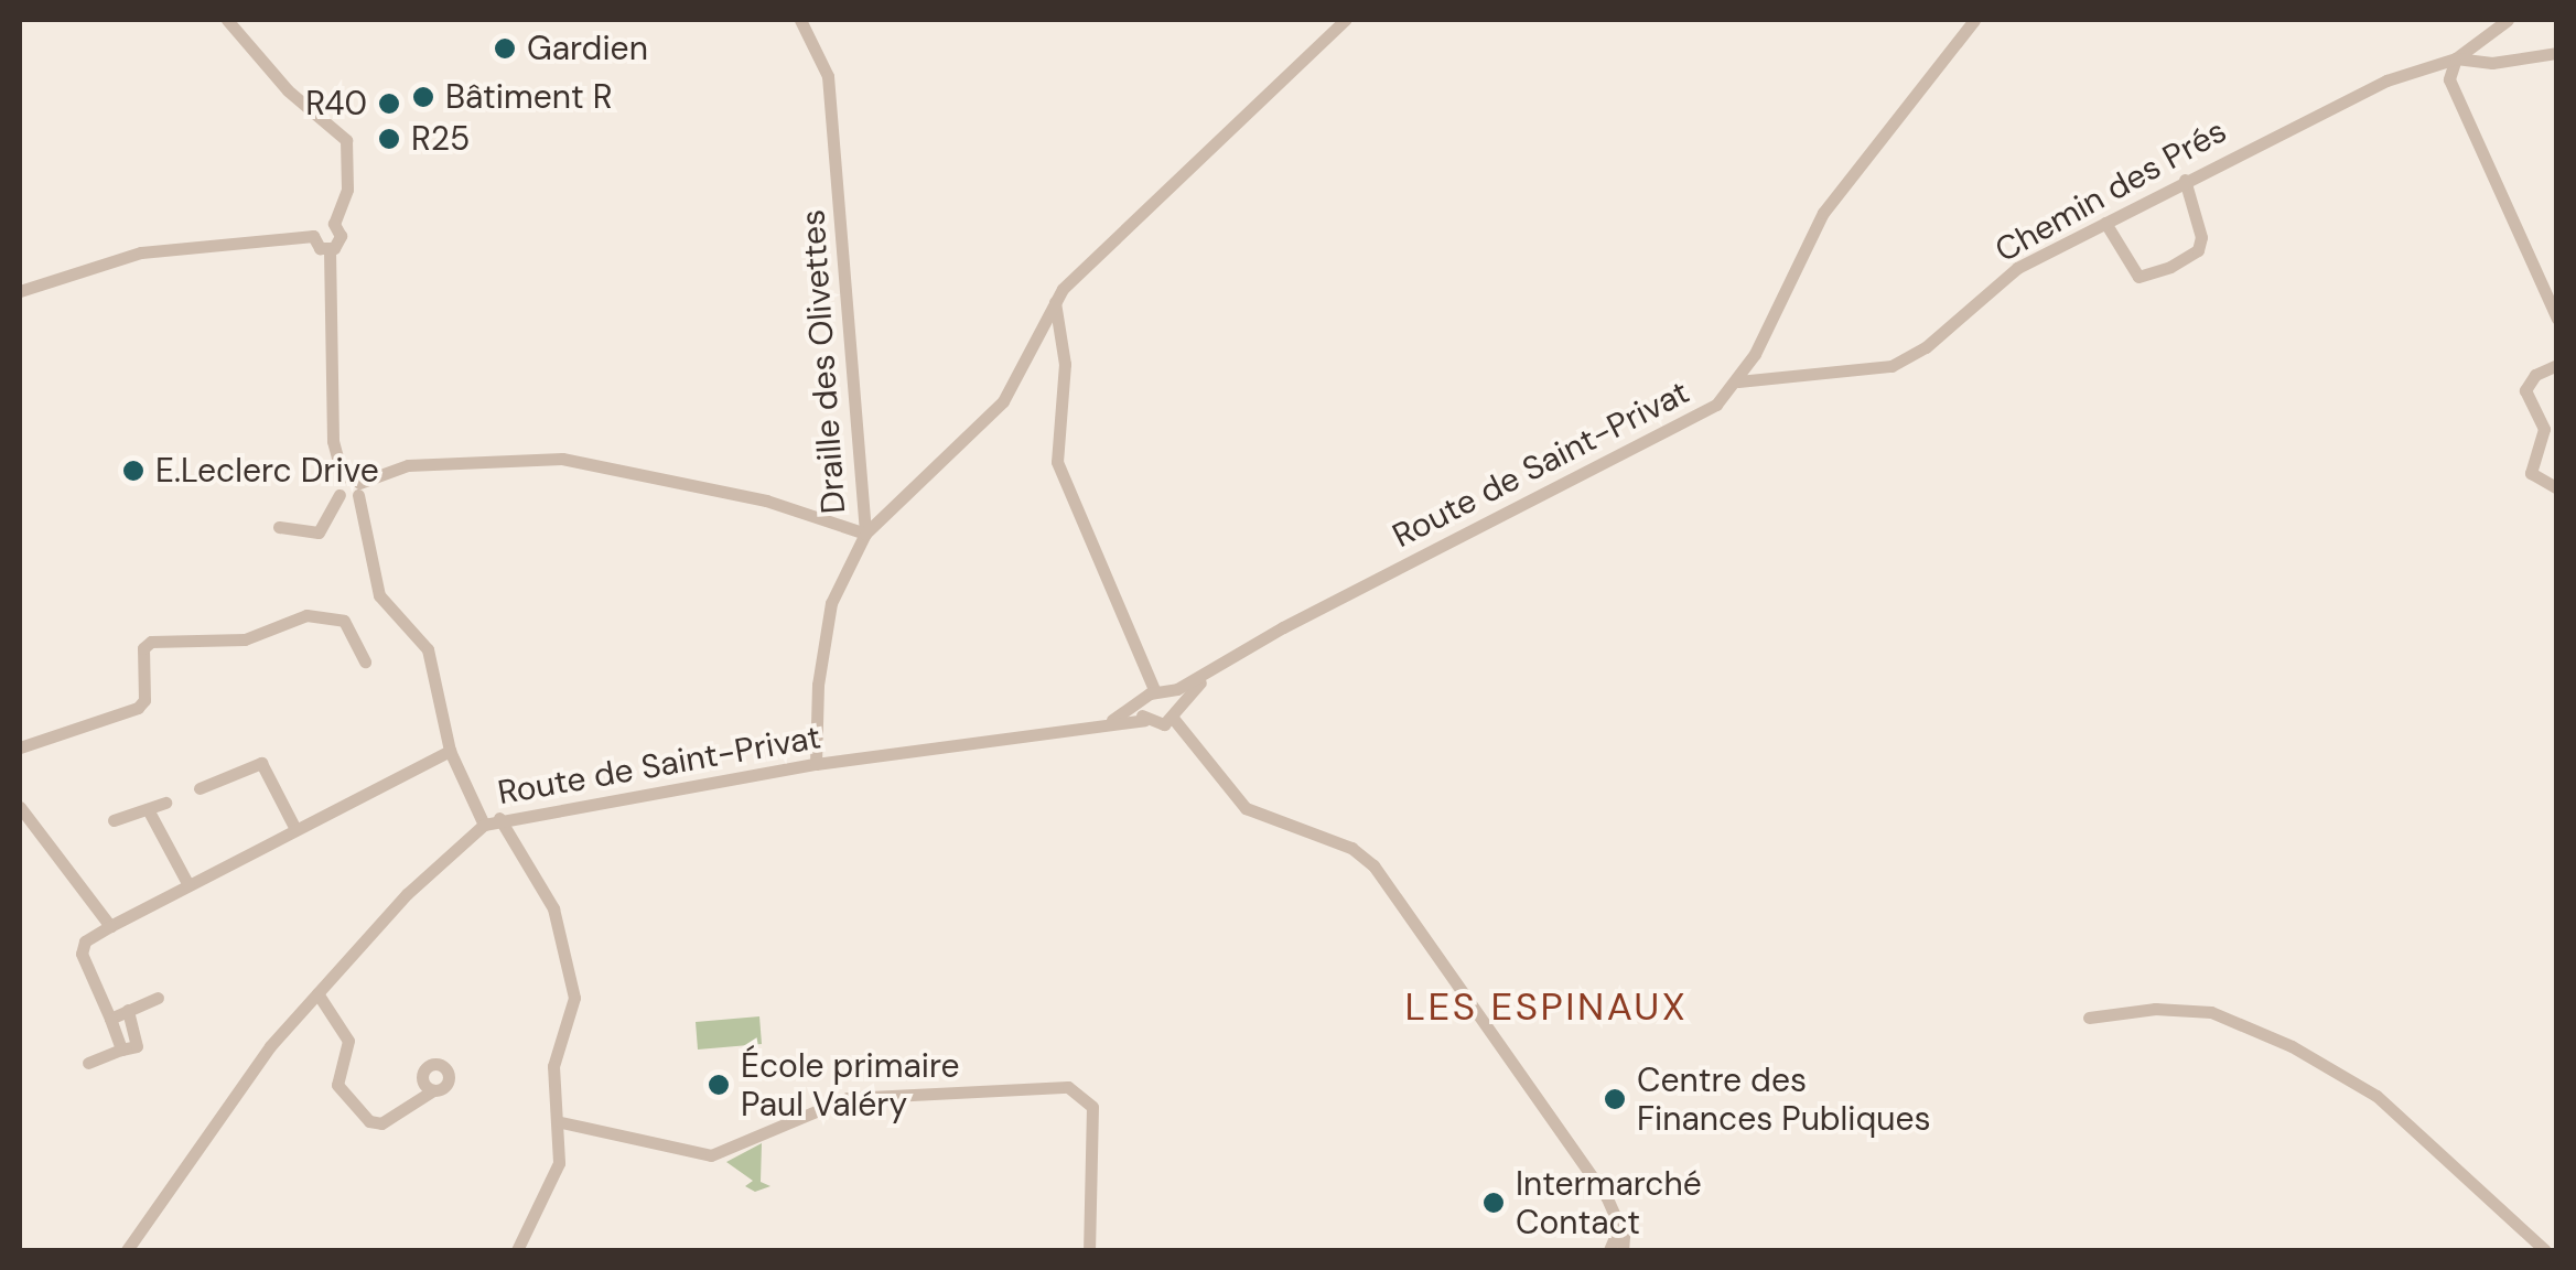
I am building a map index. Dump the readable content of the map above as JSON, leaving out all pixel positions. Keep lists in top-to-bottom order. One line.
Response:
{"streets":{"street":["Chemin des Prés","Draille des Olivettes","Route de Saint-Privat"]},"crossings":[["Chemin des Prés","Route de Saint-Privat"],["Draille des Olivettes","Route de Saint-Privat"]],"districts":["LES ESPINAUX"],"places":["Gardien","Bâtiment R","R40","R25","E.Leclerc Drive","École primaire Paul Valéry","Centre des Finances Publiques","Intermarché Contact"]}
